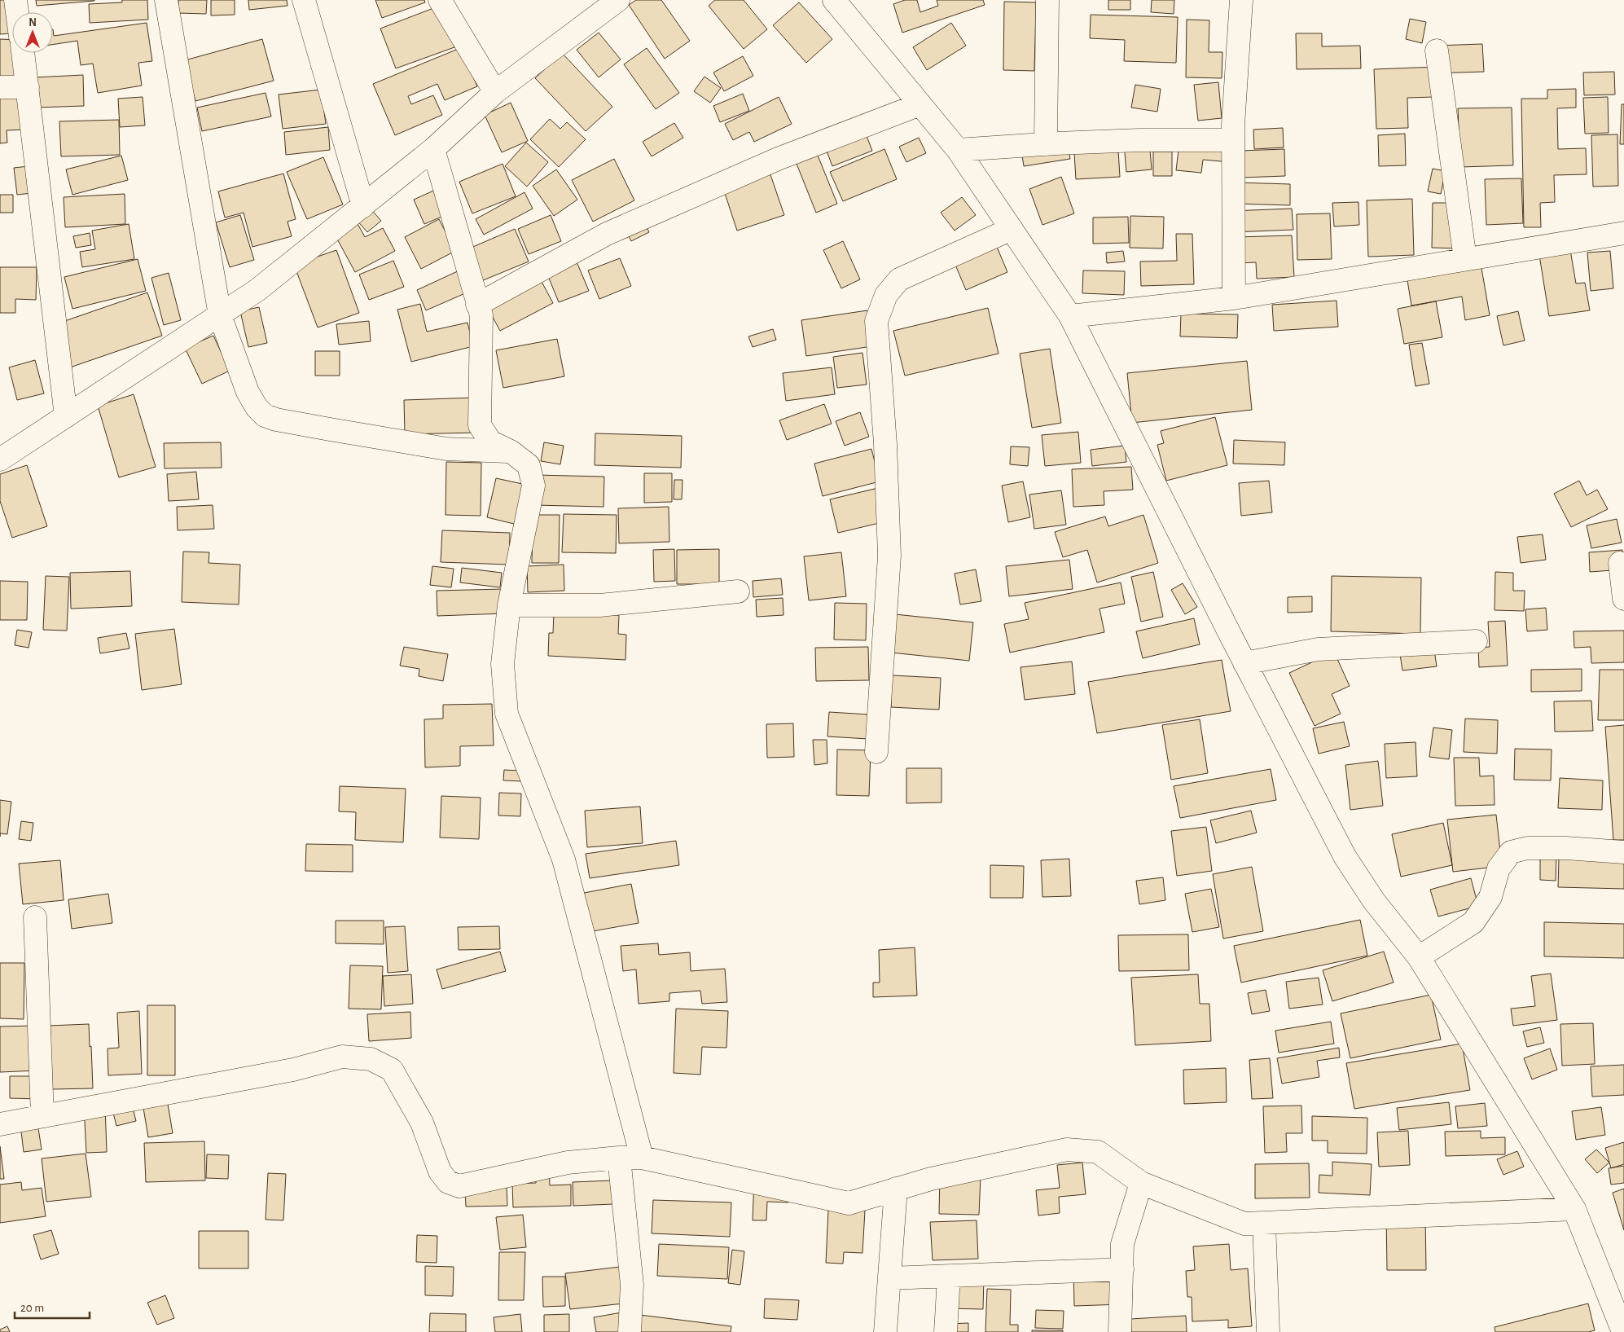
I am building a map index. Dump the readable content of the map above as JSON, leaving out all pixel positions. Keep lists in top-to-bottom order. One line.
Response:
{"scale_bar":"20 m","north":"top"}
